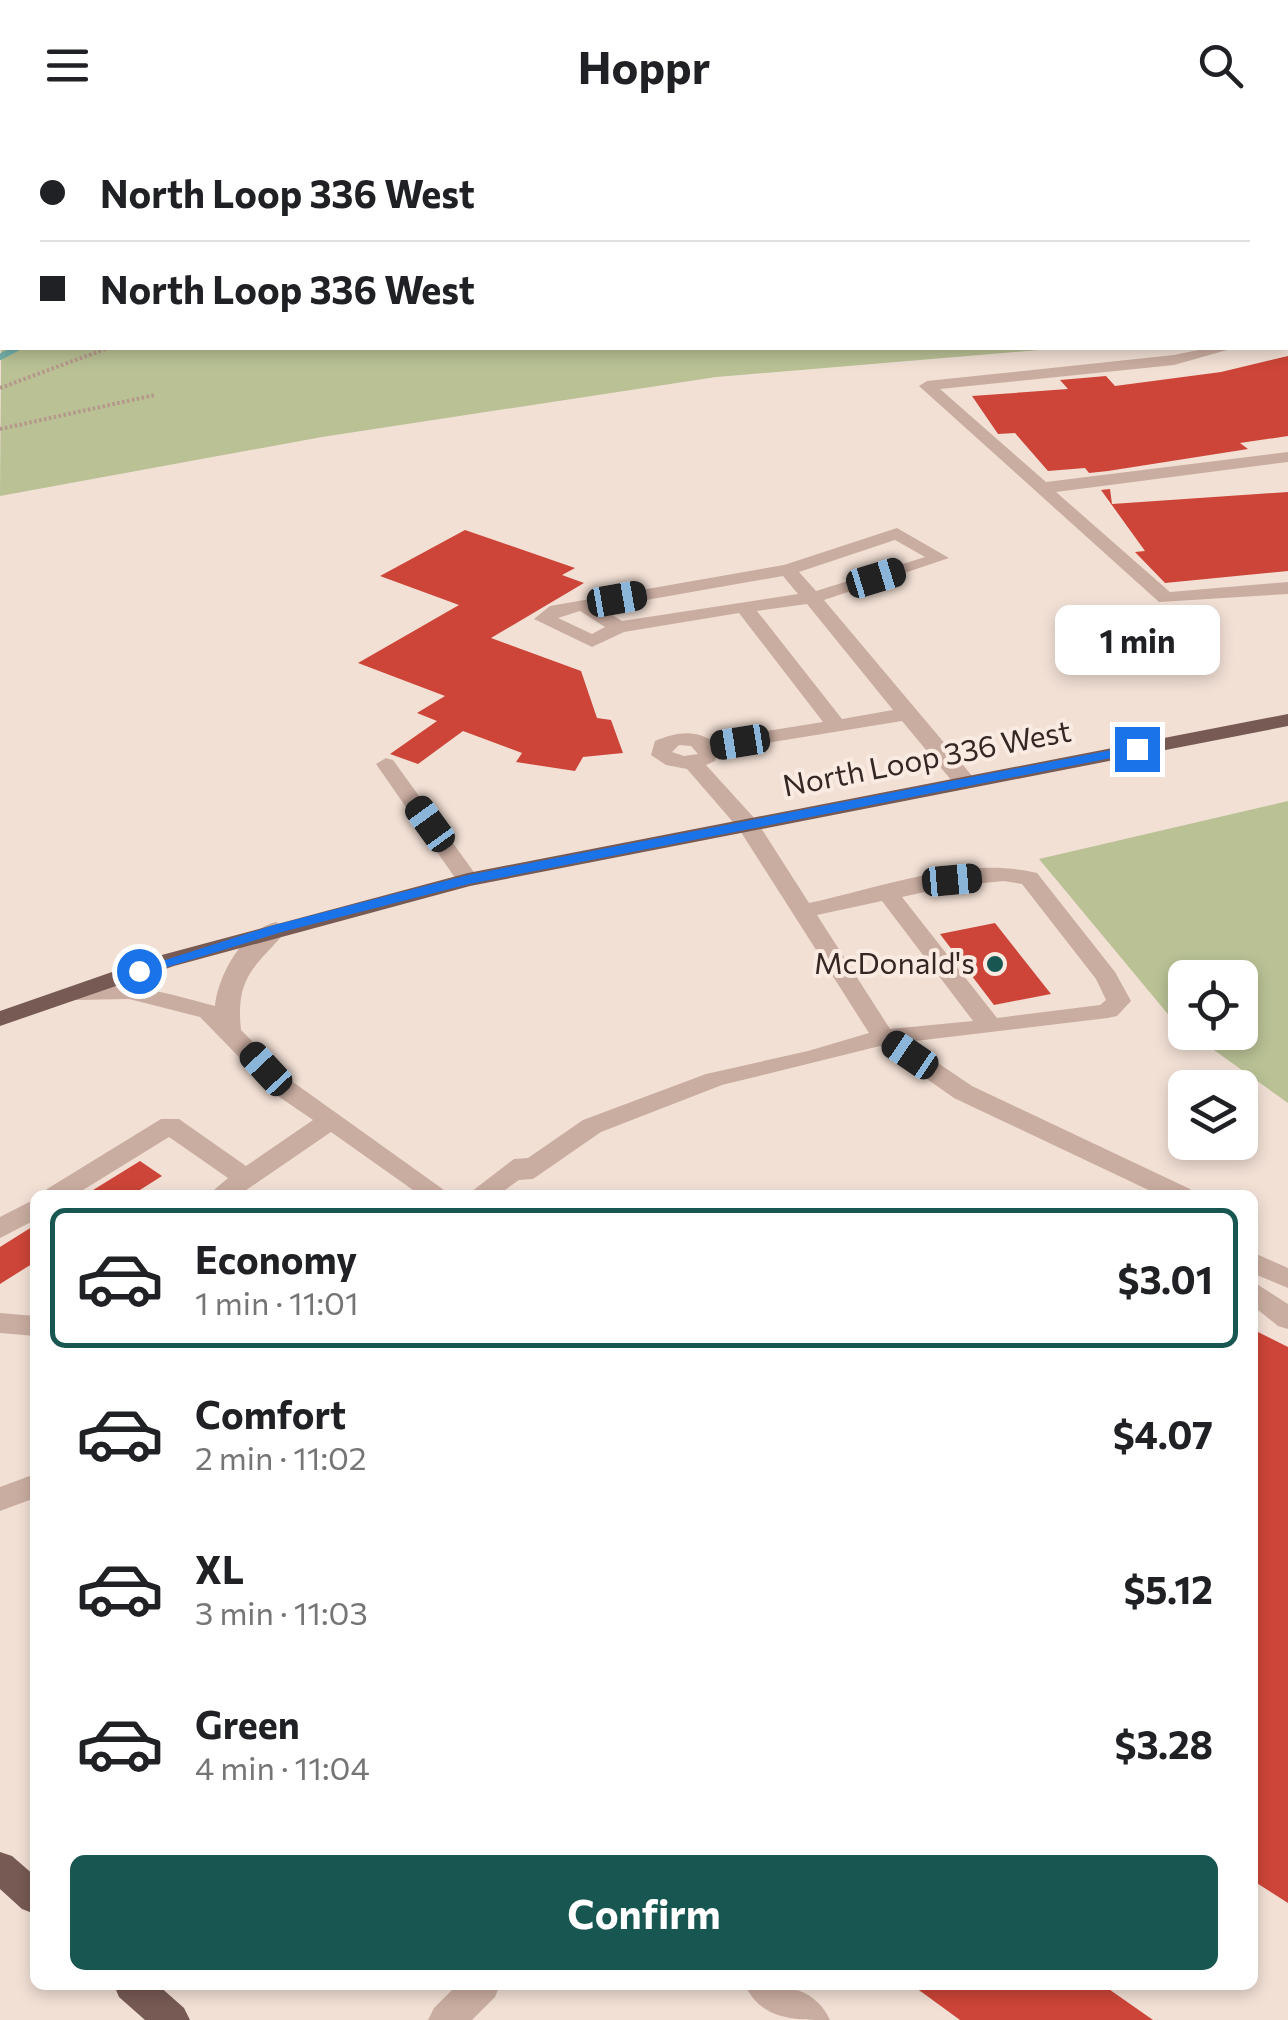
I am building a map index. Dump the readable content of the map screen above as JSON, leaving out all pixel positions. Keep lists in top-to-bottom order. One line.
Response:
{"streets":{"main road":["North Loop 336 West"]},"places":["McDonald's"],"page":{"header":"Hoppr","banner":["North Loop 336 West","North Loop 336 West"],"bubble":"1 min","list":[{"name":"Economy","note":"1 min · 11:01","value":"$3.01"},{"name":"Comfort","note":"2 min · 11:02","value":"$4.07"},{"name":"XL","note":"3 min · 11:03","value":"$5.12"},{"name":"Green","note":"4 min · 11:04","value":"$3.28"}],"buttons":"Confirm"}}
